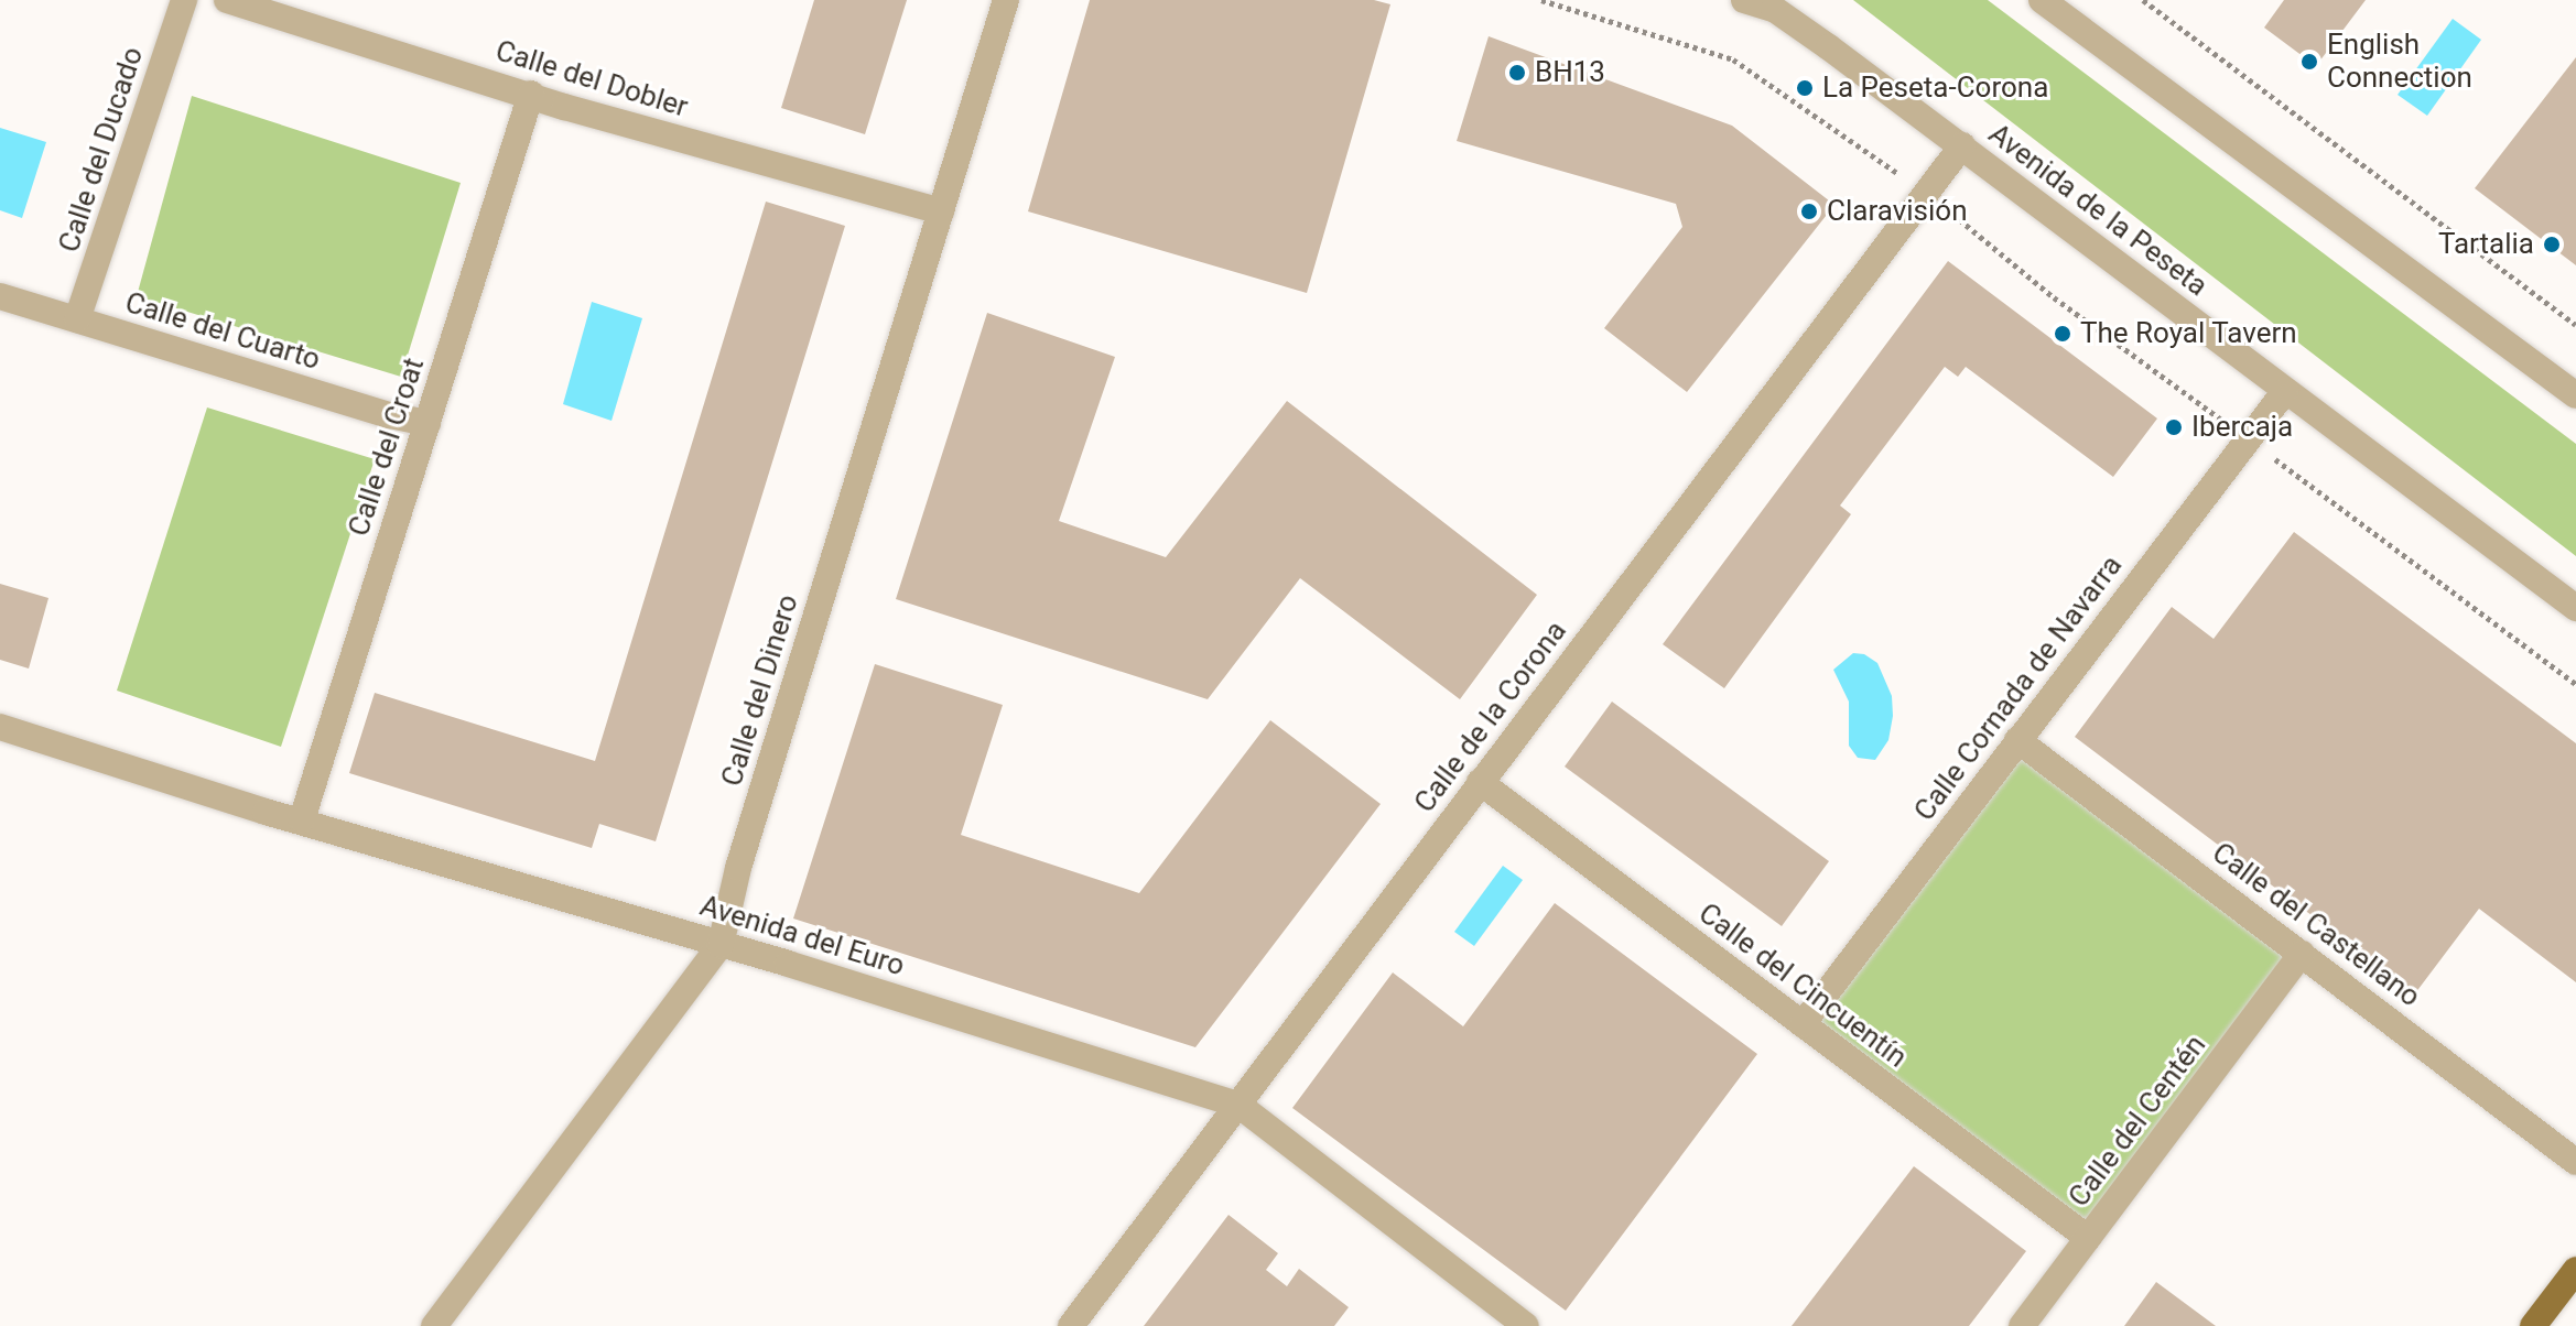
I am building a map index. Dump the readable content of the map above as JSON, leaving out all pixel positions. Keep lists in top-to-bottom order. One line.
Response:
{"streets":{"street":["Calle del Dobler","Calle del Ducado","Avenida de la Peseta","Calle del Cuarto","Calle del Croat","Calle Cornada de Navarra","Calle del Dinero","Calle de la Corona","Calle del Castellano","Avenida del Euro","Calle del Cincuentín","Calle del Centén"]},"crossings":[["Calle del Dobler","Calle del Croat"],["Calle del Dobler","Calle del Dinero"],["Calle del Ducado","Calle del Cuarto"],["Avenida de la Peseta","Calle Cornada de Navarra"],["Avenida de la Peseta","Calle de la Corona"],["Calle del Cuarto","Calle del Croat"],["Calle del Croat","Avenida del Euro"],["Calle Cornada de Navarra","Calle del Castellano"],["Calle Cornada de Navarra","Calle del Cincuentín"],["Calle del Dinero","Avenida del Euro"],["Calle de la Corona","Avenida del Euro"],["Calle de la Corona","Calle del Cincuentín"],["Calle del Castellano","Calle del Centén"],["Calle del Cincuentín","Calle del Centén"]],"places":["English Connection","BH13","La Peseta-Corona","Claravisión","Tartalia","The Royal Tavern","Ibercaja"]}
